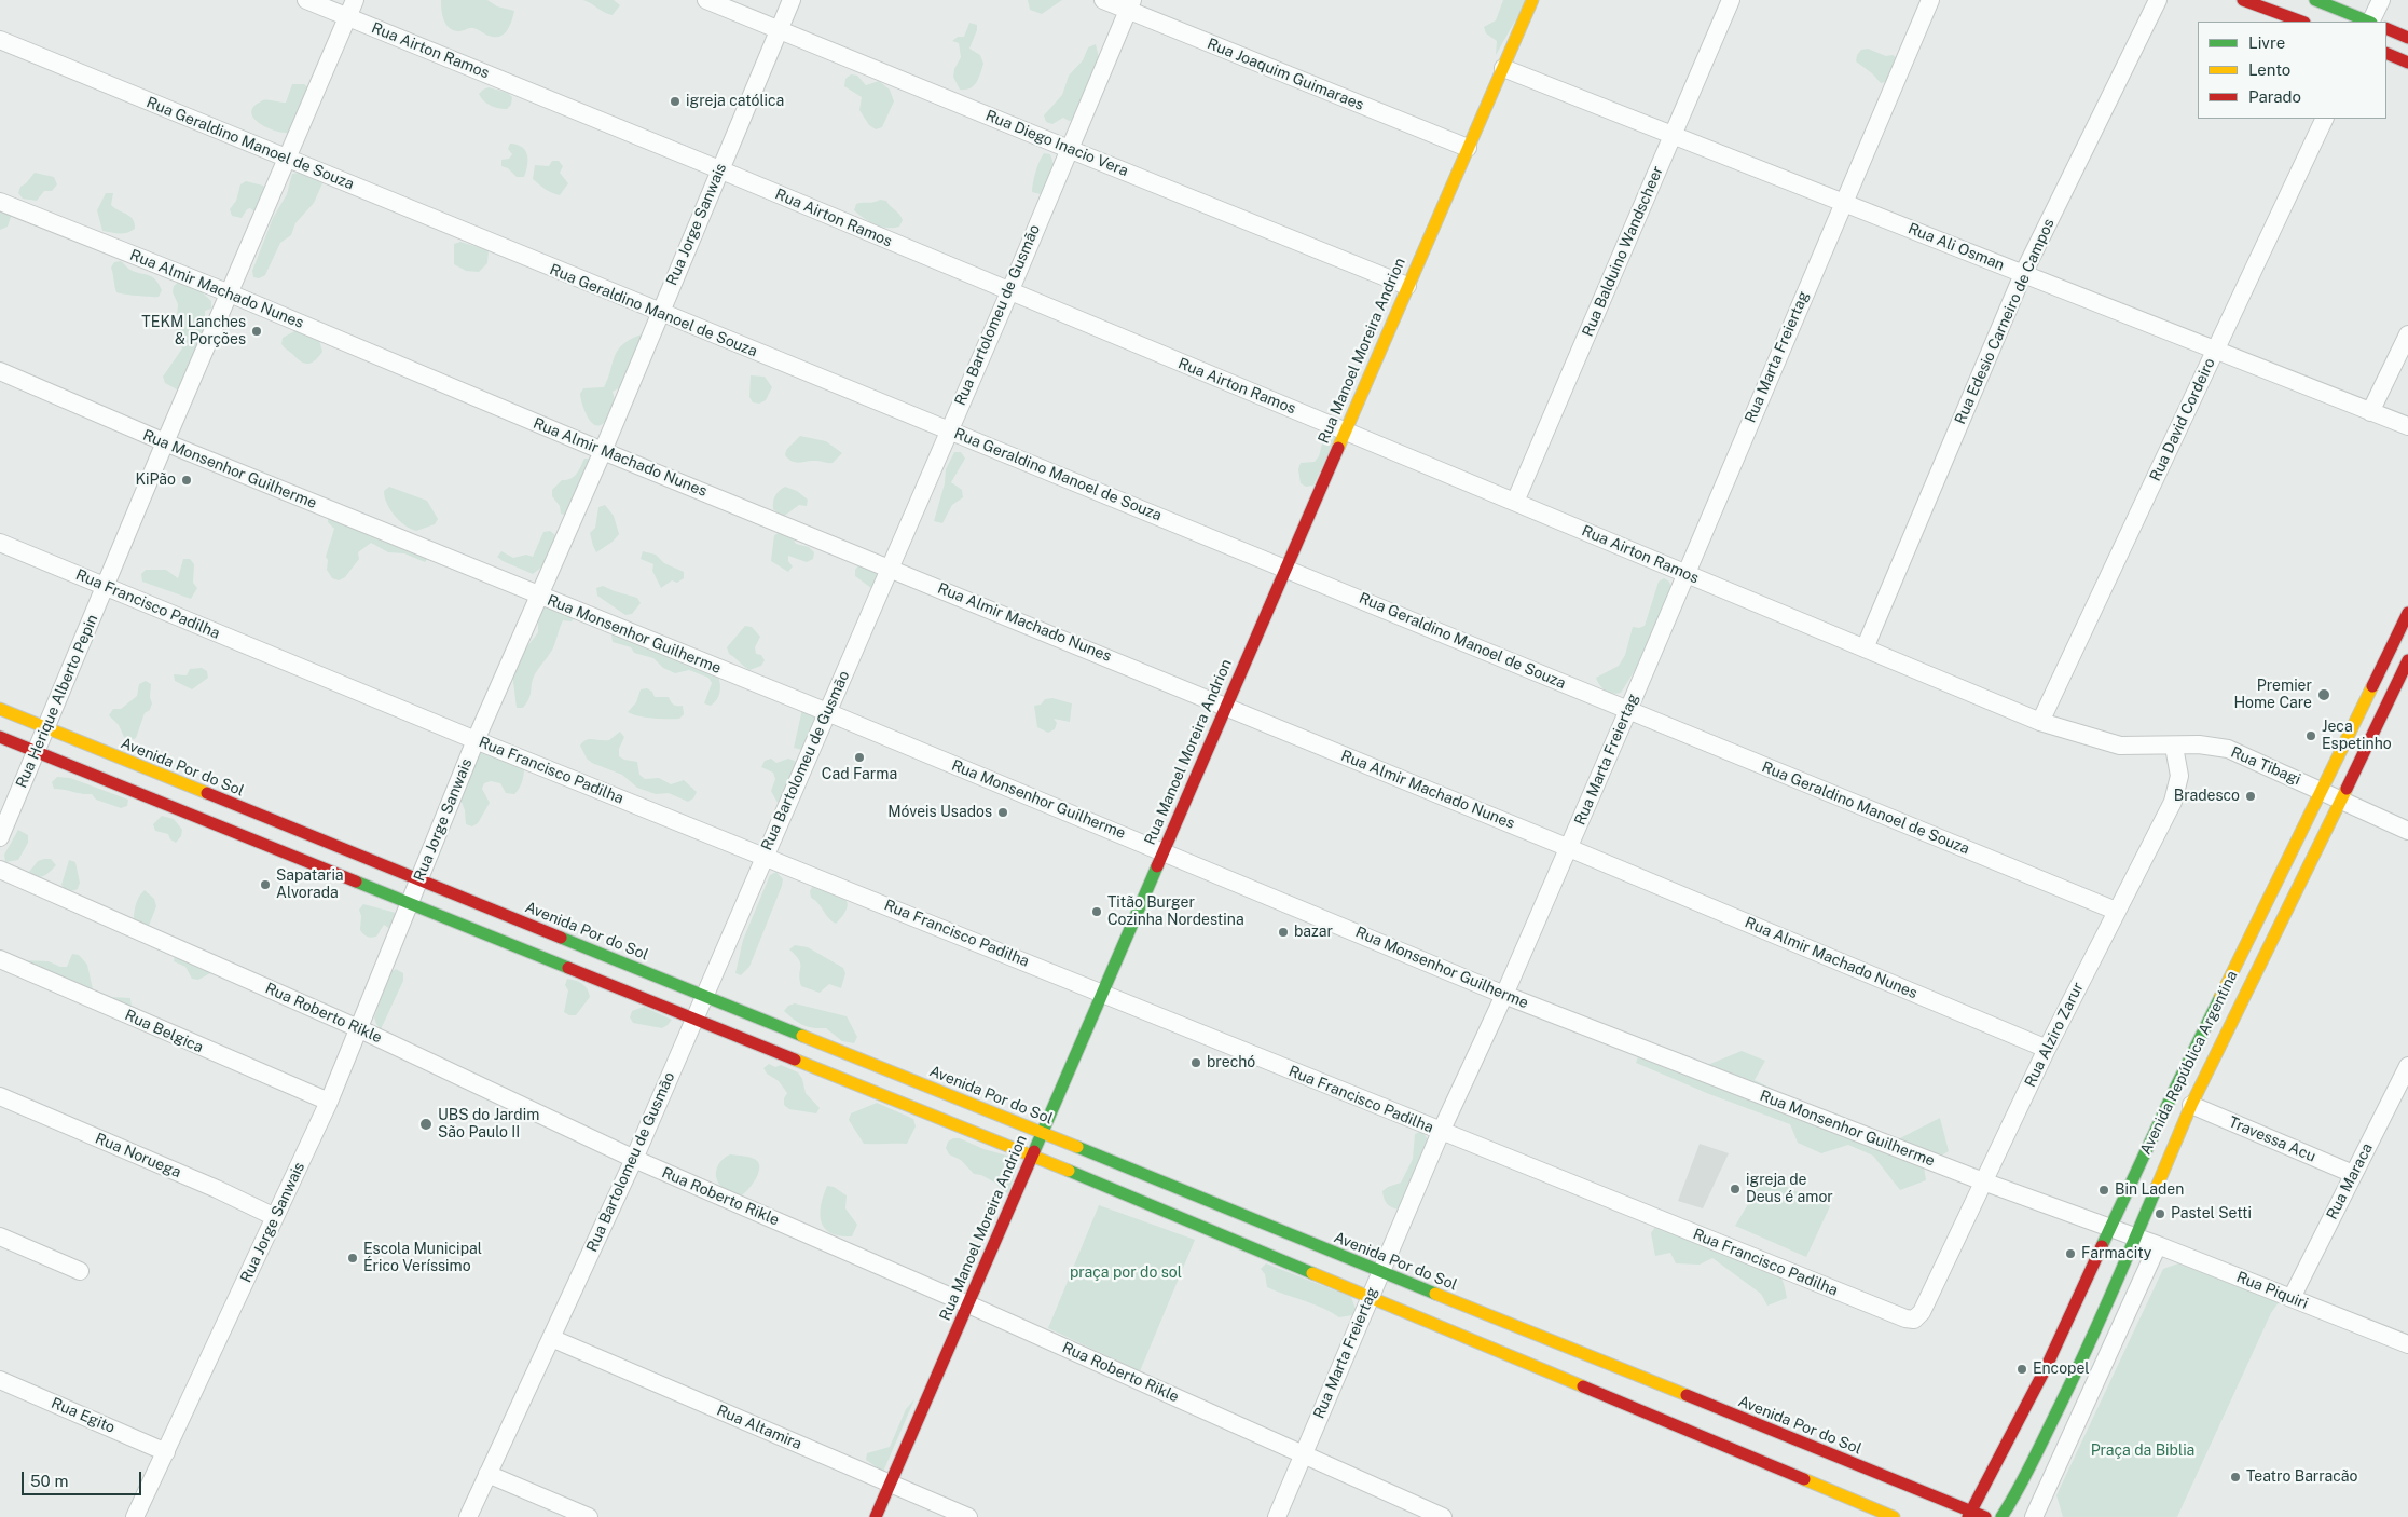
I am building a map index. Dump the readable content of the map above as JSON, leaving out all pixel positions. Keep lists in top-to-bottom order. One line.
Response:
{"streets":{"street":["Rua Airton Ramos","Rua Joaquim Guimaraes","Rua Geraldino Manoel de Souza","Rua Diego Inacio Vera","Rua Jorge Sanwais","Rua Ali Osman","Rua Balduino Wandscheer","Rua Almir Machado Nunes","Rua Bartolomeu de Gusmão","Rua Edesio Carneiro de Campos","Rua Manoel Moreira Andrion","Rua Marta Freiertag","Rua David Cordeiro","Rua Monsenhor Guilherme","Rua Francisco Padilha","Rua Herique Alberto Pepin","Rua Tibagi","Avenida Por do Sol","Rua Roberto Rikle","Rua Belgica","Rua Alziro Zarur","Avenida República Argentina","Travessa Acu","Rua Noruega","Rua Maraca","Rua Piquiri","Rua Egito","Rua Altamira"]},"crossings":[["Rua Airton Ramos","Rua Jorge Sanwais"],["Rua Airton Ramos","Rua Balduino Wandscheer"],["Rua Airton Ramos","Rua Bartolomeu de Gusmão"],["Rua Airton Ramos","Rua Edesio Carneiro de Campos"],["Rua Airton Ramos","Rua Manoel Moreira Andrion"],["Rua Airton Ramos","Rua Marta Freiertag"],["Rua Airton Ramos","Rua David Cordeiro"],["Rua Airton Ramos","Rua Herique Alberto Pepin"],["Rua Airton Ramos","Rua Tibagi"],["Rua Airton Ramos","Rua Alziro Zarur"],["Rua Joaquim Guimaraes","Rua Bartolomeu de Gusmão"],["Rua Joaquim Guimaraes","Rua Manoel Moreira Andrion"],["Rua Geraldino Manoel de Souza","Rua Jorge Sanwais"],["Rua Geraldino Manoel de Souza","Rua Bartolomeu de Gusmão"],["Rua Geraldino Manoel de Souza","Rua Manoel Moreira Andrion"],["Rua Geraldino Manoel de Souza","Rua Marta Freiertag"],["Rua Geraldino Manoel de Souza","Rua Herique Alberto Pepin"],["Rua Geraldino Manoel de Souza","Rua Alziro Zarur"],["Rua Diego Inacio Vera","Rua Jorge Sanwais"],["Rua Diego Inacio Vera","Rua Bartolomeu de Gusmão"],["Rua Diego Inacio Vera","Rua Manoel Moreira Andrion"],["Rua Jorge Sanwais","Rua Almir Machado Nunes"],["Rua Jorge Sanwais","Rua Monsenhor Guilherme"],["Rua Jorge Sanwais","Rua Francisco Padilha"],["Rua Jorge Sanwais","Avenida Por do Sol"],["Rua Jorge Sanwais","Rua Roberto Rikle"],["Rua Jorge Sanwais","Rua Belgica"],["Rua Jorge Sanwais","Rua Noruega"],["Rua Jorge Sanwais","Rua Egito"],["Rua Ali Osman","Rua Balduino Wandscheer"],["Rua Ali Osman","Rua Edesio Carneiro de Campos"],["Rua Ali Osman","Rua Manoel Moreira Andrion"],["Rua Ali Osman","Rua Marta Freiertag"],["Rua Ali Osman","Rua David Cordeiro"],["Rua Almir Machado Nunes","Rua Bartolomeu de Gusmão"],["Rua Almir Machado Nunes","Rua Manoel Moreira Andrion"],["Rua Almir Machado Nunes","Rua Marta Freiertag"],["Rua Almir Machado Nunes","Rua Herique Alberto Pepin"],["Rua Almir Machado Nunes","Rua Alziro Zarur"],["Rua Bartolomeu de Gusmão","Rua Monsenhor Guilherme"],["Rua Bartolomeu de Gusmão","Rua Francisco Padilha"],["Rua Bartolomeu de Gusmão","Avenida Por do Sol"],["Rua Bartolomeu de Gusmão","Rua Roberto Rikle"],["Rua Bartolomeu de Gusmão","Rua Altamira"],["Rua Manoel Moreira Andrion","Rua Monsenhor Guilherme"],["Rua Manoel Moreira Andrion","Rua Francisco Padilha"],["Rua Manoel Moreira Andrion","Avenida Por do Sol"],["Rua Manoel Moreira Andrion","Rua Roberto Rikle"],["Rua Manoel Moreira Andrion","Rua Altamira"],["Rua Marta Freiertag","Rua Monsenhor Guilherme"],["Rua Marta Freiertag","Rua Francisco Padilha"],["Rua Marta Freiertag","Avenida Por do Sol"],["Rua Marta Freiertag","Rua Roberto Rikle"],["Rua Monsenhor Guilherme","Rua Herique Alberto Pepin"],["Rua Monsenhor Guilherme","Rua Alziro Zarur"],["Rua Monsenhor Guilherme","Avenida República Argentina"],["Rua Monsenhor Guilherme","Rua Piquiri"],["Rua Francisco Padilha","Rua Herique Alberto Pepin"],["Rua Francisco Padilha","Rua Alziro Zarur"],["Rua Herique Alberto Pepin","Avenida Por do Sol"],["Rua Tibagi","Rua Alziro Zarur"],["Rua Tibagi","Avenida República Argentina"],["Avenida Por do Sol","Avenida República Argentina"],["Avenida República Argentina","Travessa Acu"],["Avenida República Argentina","Rua Piquiri"],["Travessa Acu","Rua Maraca"],["Rua Maraca","Rua Piquiri"]],"parks":["praça por do sol","Praça da Biblia"],"places":["igreja católica","TEKM Lanches & Porções","KiPão","Premier Home Care","Jeca Espetinho","Cad Farma","Bradesco","Móveis Usados","Sapataria Alvorada","Titão Burger Cozinha Nordestina","bazar","brechó","UBS do Jardim São Paulo II","igreja de Deus é amor","Bin Laden","Pastel Setti","Farmacity","Escola Municipal Érico Veríssimo","Encopel","Teatro Barracão"],"legend":["Livre","Lento","Parado"],"scale_bar":"50 m"}
